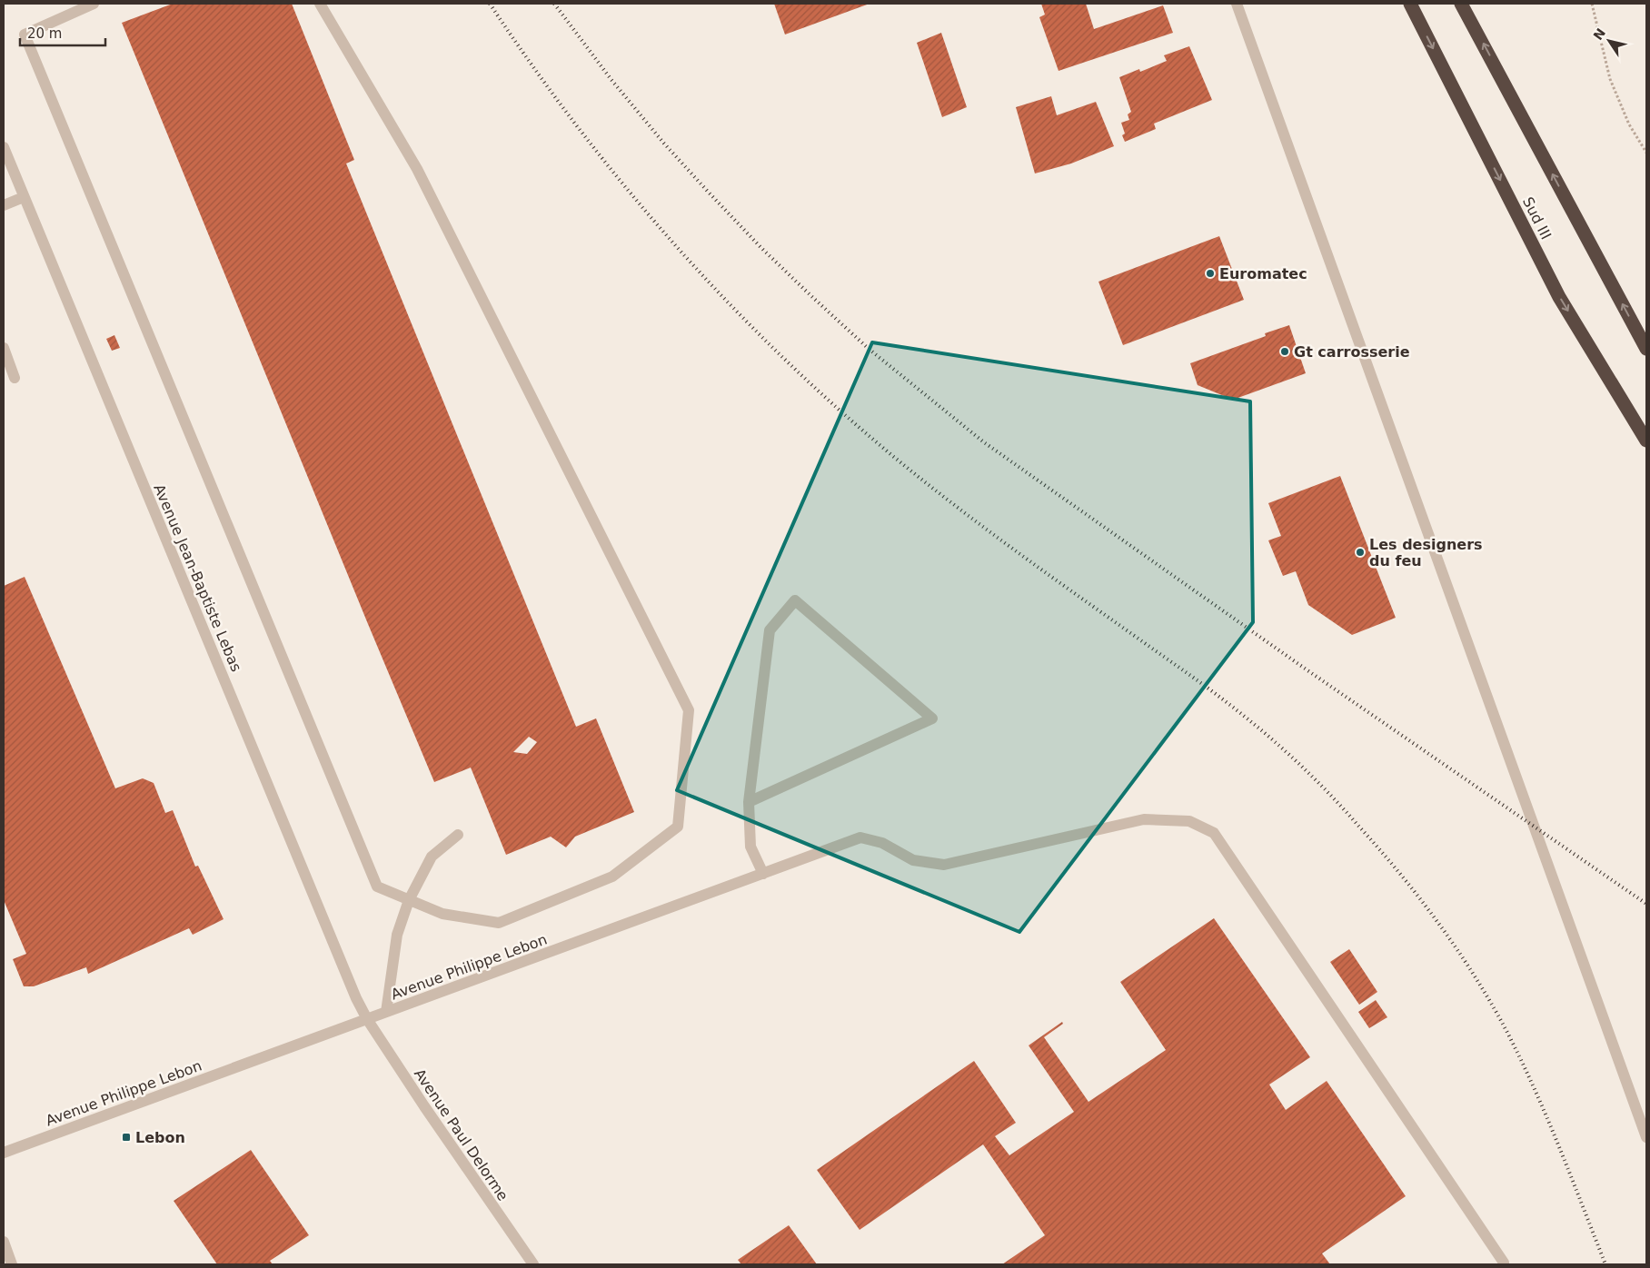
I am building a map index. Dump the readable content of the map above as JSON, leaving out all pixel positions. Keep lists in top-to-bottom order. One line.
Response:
{"streets":{"highway":["Sud III"],"street":["Avenue Jean-Baptiste Lebas","Avenue Philippe Lebon","Avenue Paul Delorme"]},"crossings":[["Avenue Jean-Baptiste Lebas","Avenue Philippe Lebon"],["Avenue Jean-Baptiste Lebas","Avenue Paul Delorme"],["Avenue Philippe Lebon","Avenue Paul Delorme"]],"places":{"other":["Euromatec","Gt carrosserie","Les designers du feu"],"transit":["Lebon"]},"scale_bar":"20 m","north":"top left"}
